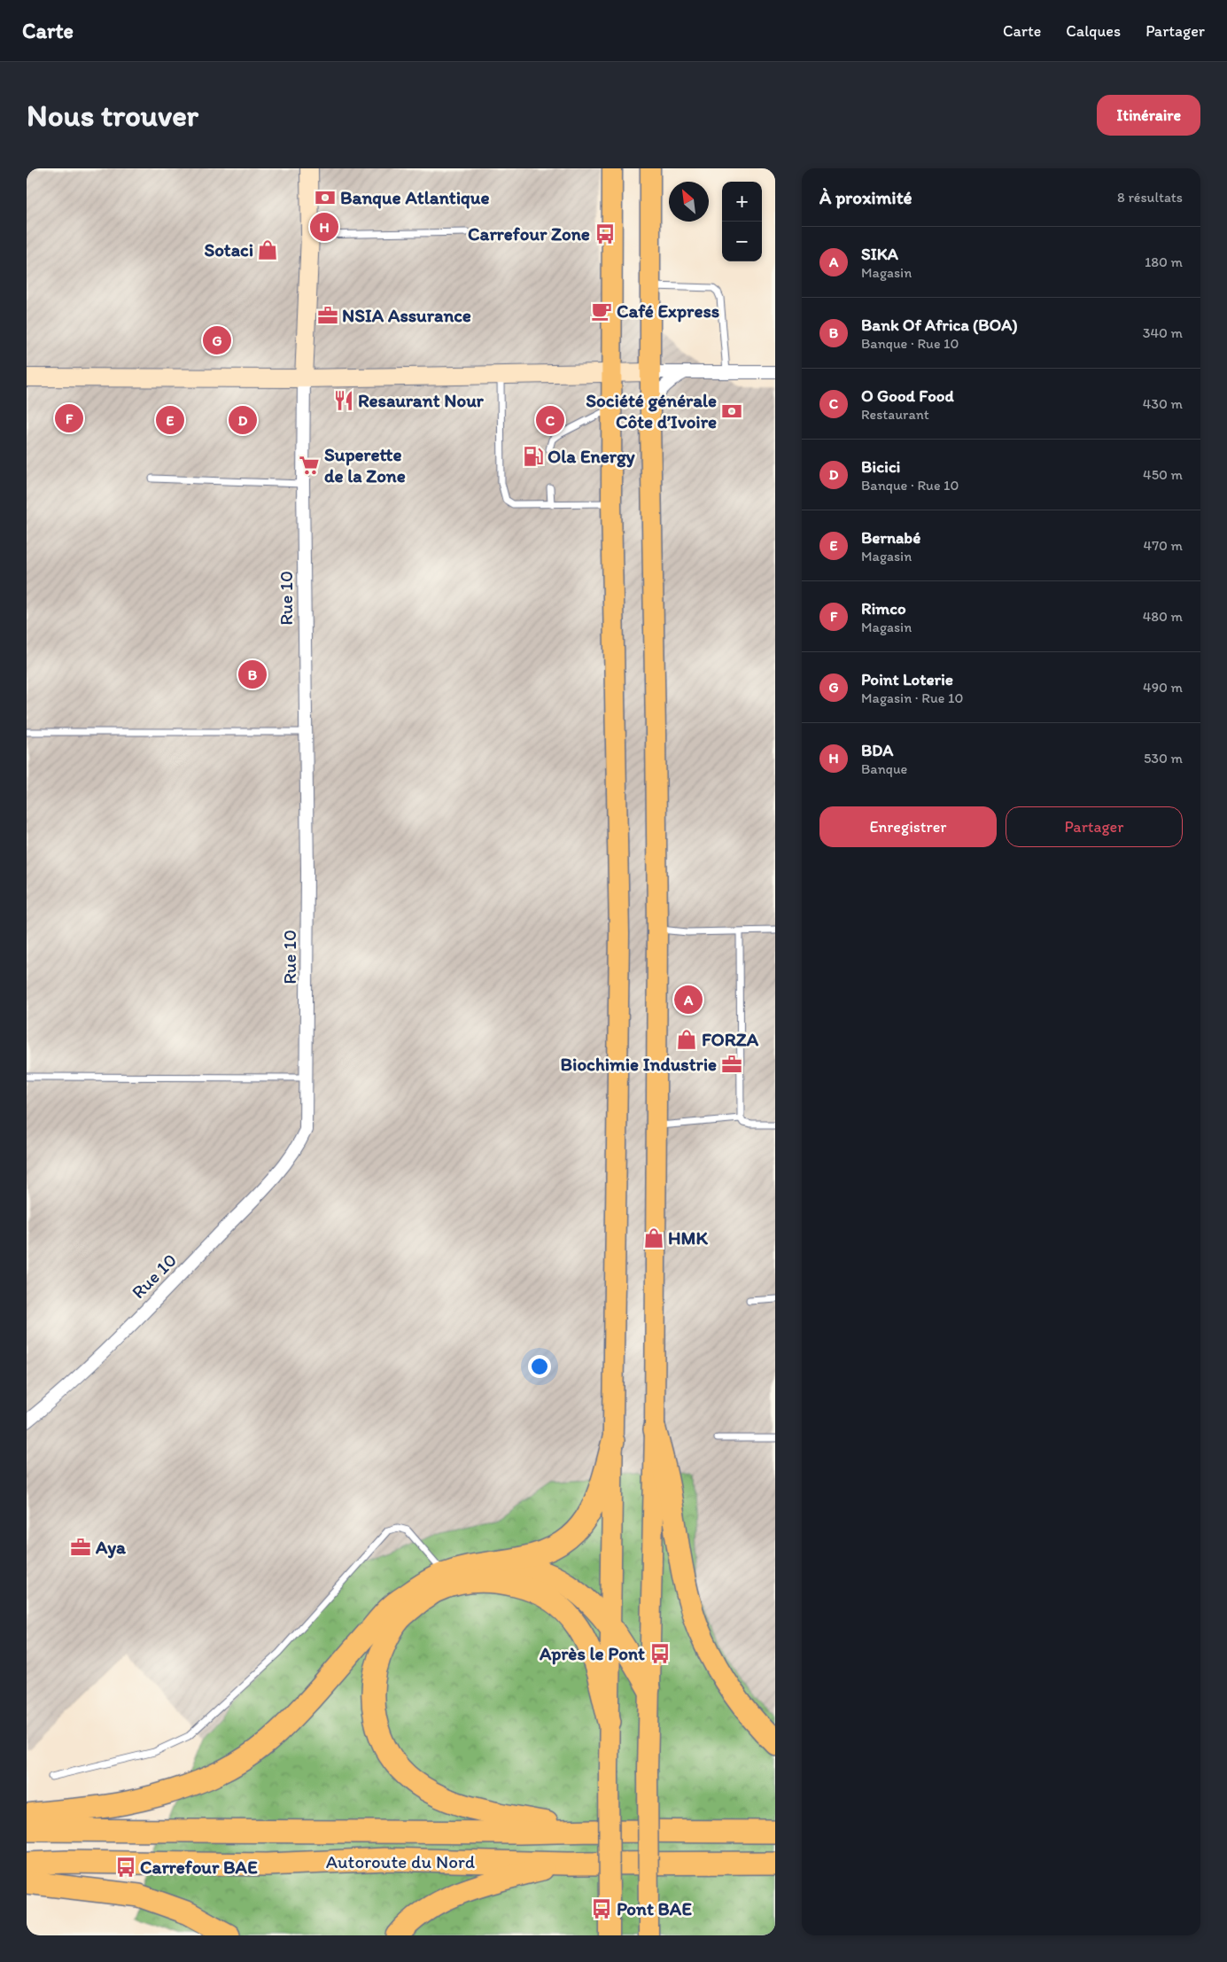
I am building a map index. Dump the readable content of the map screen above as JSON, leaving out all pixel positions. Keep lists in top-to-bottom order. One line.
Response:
{"streets":{"highway":["Autoroute du Nord"],"street":["Rue 10"]},"places":{"bank":["Banque Atlantique","Société générale Côte d’Ivoire"],"bus stop":["Carrefour Zone","Après le Pont","Carrefour BAE","Pont BAE"],"shop":["Sotaci","FORZA","HMK"],"cafe":["Café Express"],"office":["NSIA Assurance","Biochimie Industrie","Aya"],"restaurant":["Resaurant Nour"],"fuel station":["Ola Energy"],"supermarket":["Superette de la Zone"]},"north":"top left","page":{"header":"Carte","nav":["Carte","Calques","Partager"],"buttons":["Itinéraire",["Enregistrer","Partager"]],"title":"Nous trouver","heading":["À proximité","8 résultats"],"map_buttons":["+","−"],"pins":["H","G","F","C","D","E","B","A"],"list":[{"mark":"A","name":"SIKA","note":"Magasin","value":"180 m"},{"mark":"B","name":"Bank Of Africa (BOA)","note":"Banque · Rue 10","value":"340 m"},{"mark":"C","name":"O Good Food","note":"Restaurant","value":"430 m"},{"mark":"D","name":"Bicici","note":"Banque · Rue 10","value":"450 m"},{"mark":"E","name":"Bernabé","note":"Magasin","value":"470 m"},{"mark":"F","name":"Rimco","note":"Magasin","value":"480 m"},{"mark":"G","name":"Point Loterie","note":"Magasin · Rue 10","value":"490 m"},{"mark":"H","name":"BDA","note":"Banque","value":"530 m"}]}}
